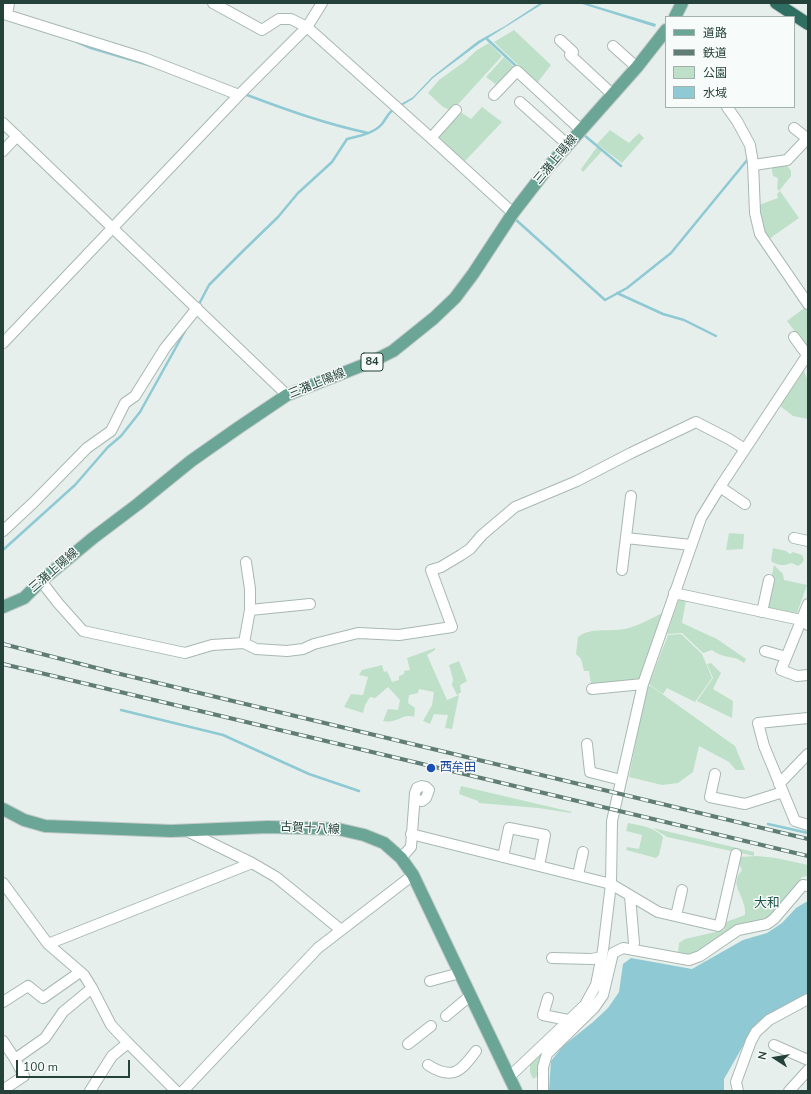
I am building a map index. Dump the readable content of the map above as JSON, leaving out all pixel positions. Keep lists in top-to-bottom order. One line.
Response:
{"streets":{"main road":["三潴上陽線","84","古賀十八線"]},"districts":["大和"],"places":["西牟田"],"legend":["道路","鉄道","公園","水域"],"scale_bar":"100 m","north":"left"}
